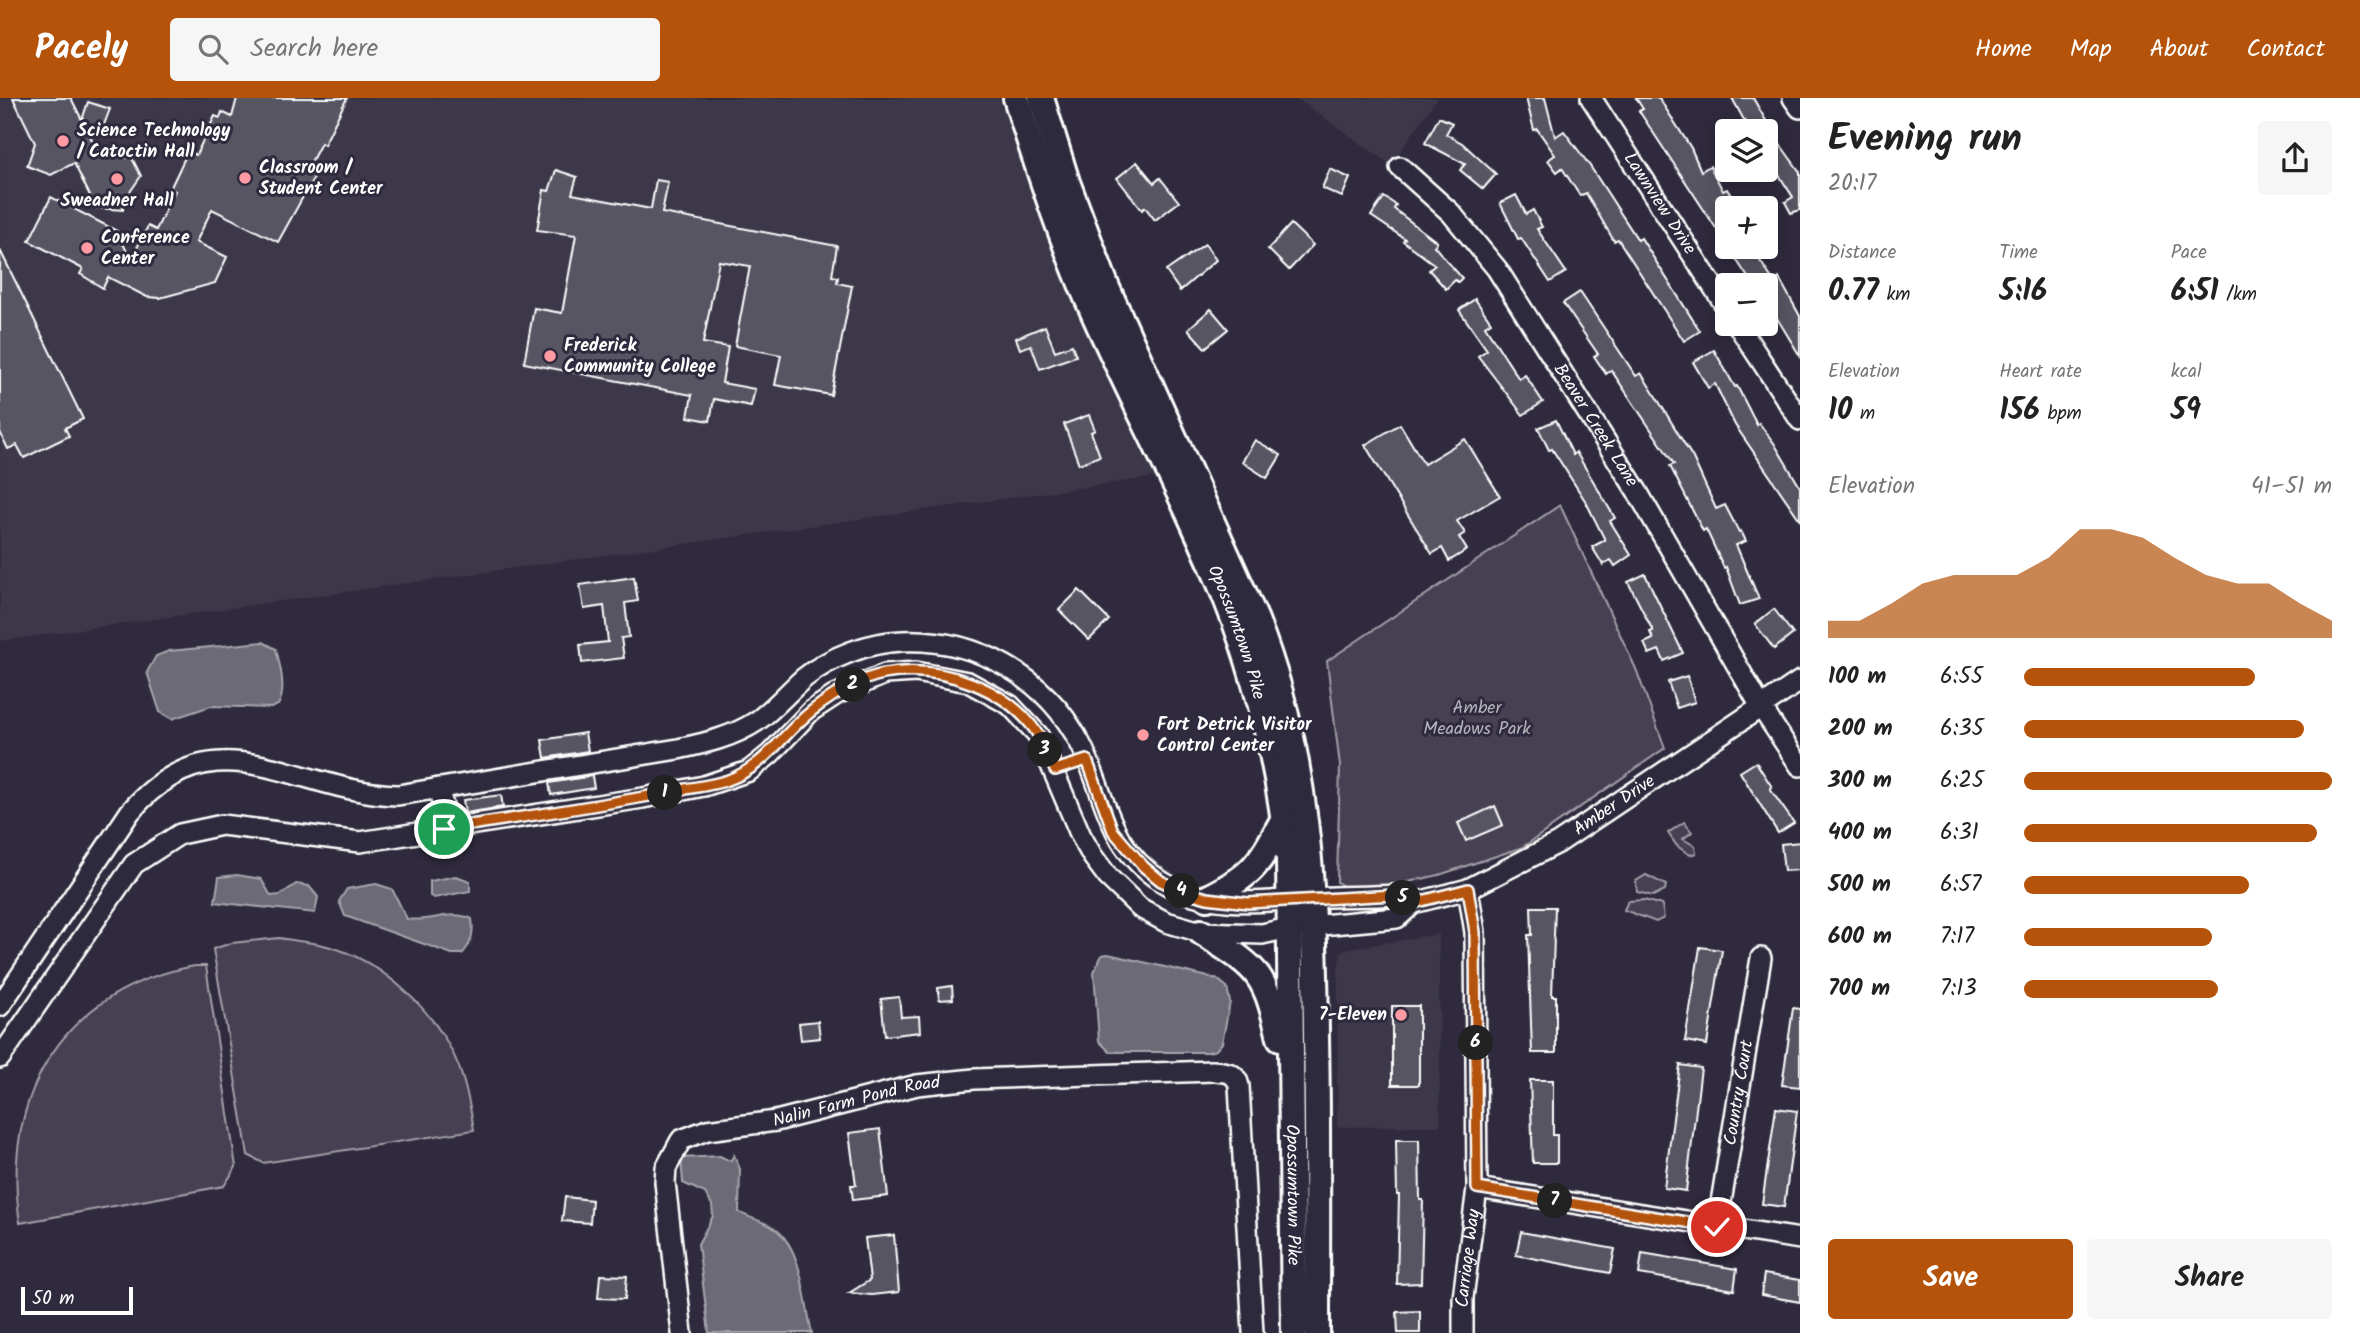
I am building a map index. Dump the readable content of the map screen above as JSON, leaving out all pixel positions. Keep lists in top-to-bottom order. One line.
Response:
{"streets":{"main road":["Opossumtown Pike"],"street":["Lawnview Drive","Beaver Creek Lane","Amber Drive","Country Court","Nalin Farm Pond Road","Carriage Way"]},"crossings":[["Beaver Creek Lane","Amber Drive"],["Opossumtown Pike","Amber Drive"],["Amber Drive","Carriage Way"]],"parks":["Amber Meadows Park"],"places":["Science Technology / Catoctin Hall","Classroom / Student Center","Sweadner Hall","Conference Center","Frederick Community College","Fort Detrick Visitor Control Center","7-Eleven"],"scale_bar":"50 m","page":{"header":"Pacely","search":"Search here","nav":["Home","Map","About","Contact"],"heading":["Evening run","20:17"],"map_buttons":["+","−"],"stats":[["Distance","0.77 km"],["Time","5:16"],["Pace","6:51 /km"],["Elevation","10 m"],["Heart rate","156 bpm"],["kcal","59"]],"chart":["Elevation","41–51 m"],"list":[{"name":"100 m","note":"6:55"},{"name":"200 m","note":"6:35"},{"name":"300 m","note":"6:25"},{"name":"400 m","note":"6:31"},{"name":"500 m","note":"6:57"},{"name":"600 m","note":"7:17"},{"name":"700 m","note":"7:13"}],"pins":["2","3","1","4","5","6","7"],"buttons":["Save","Share"],"scale":"50 m"}}
